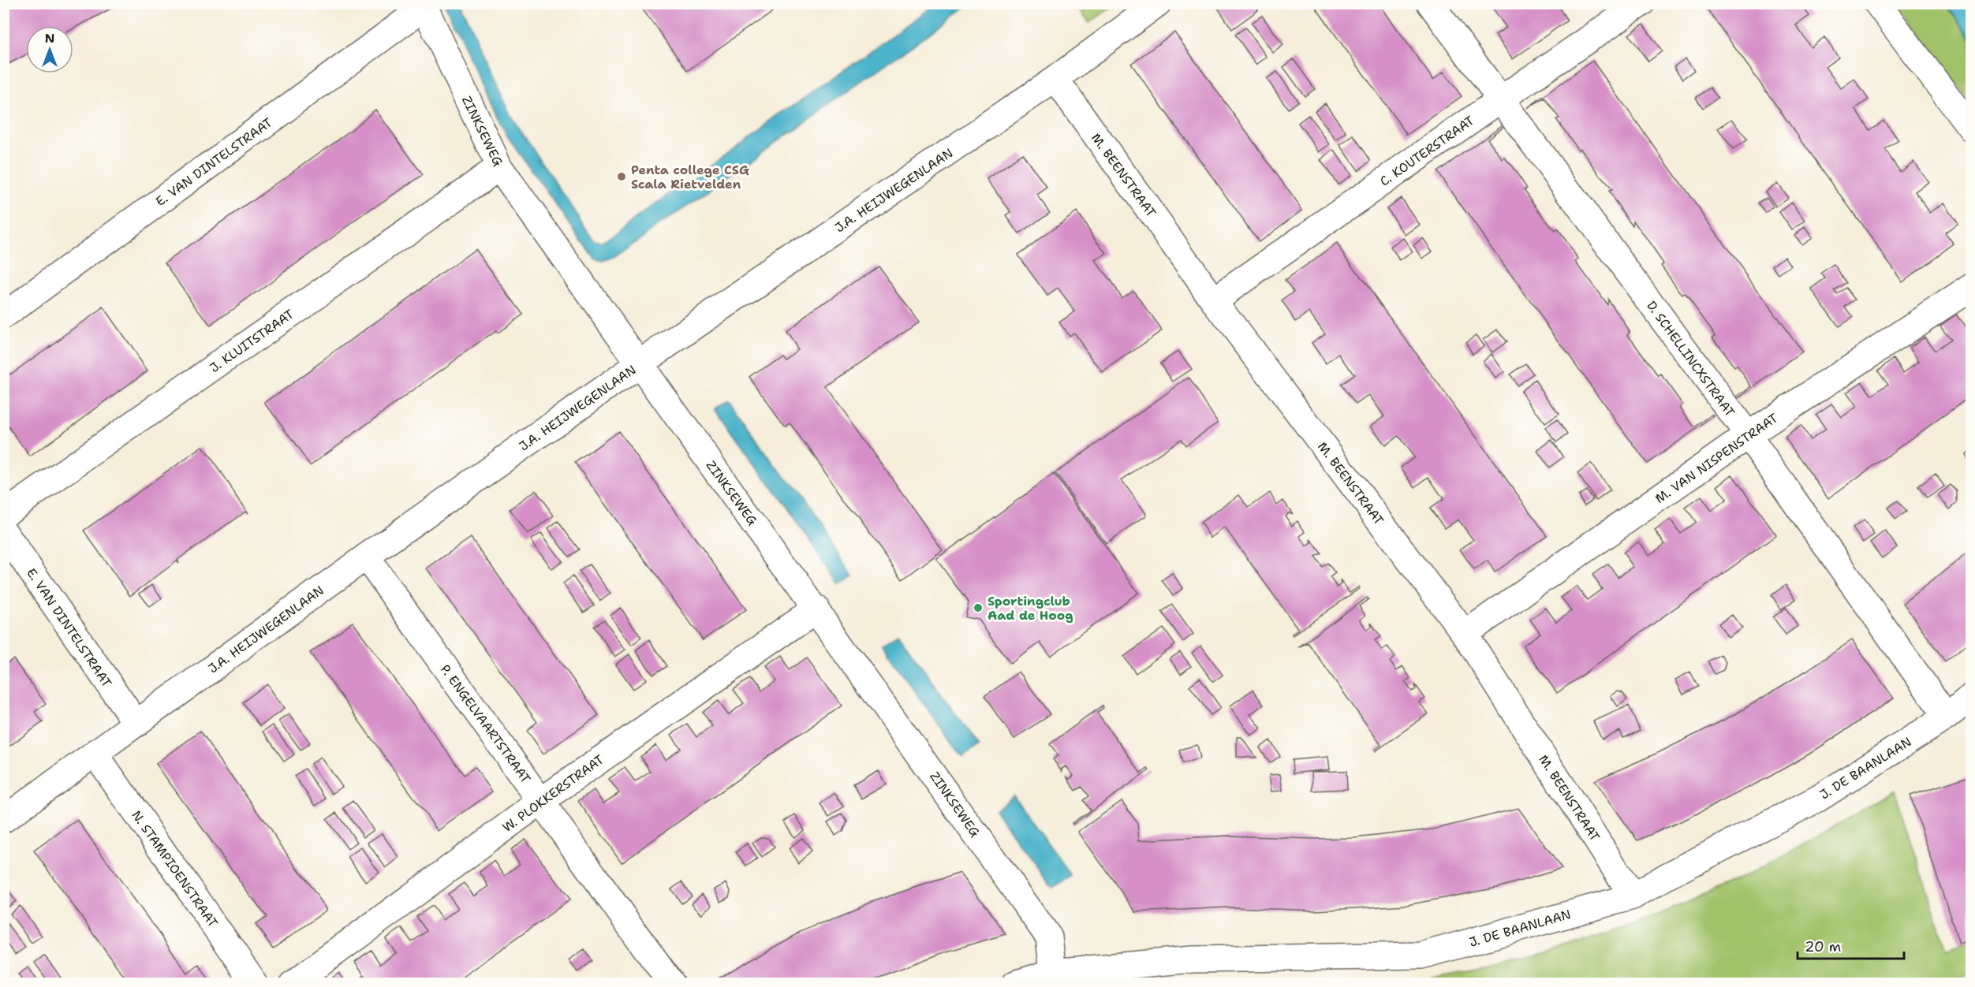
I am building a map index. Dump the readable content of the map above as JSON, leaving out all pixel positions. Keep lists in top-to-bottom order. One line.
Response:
{"streets":{"street":["ZINKSEWEG","C. KOUTERSTRAAT","E. VAN DINTELSTRAAT","M. BEENSTRAAT","J.A. HEIJWEGENLAAN","J. KLUITSTRAAT","D. SCHELLINCXSTRAAT","M. VAN NISPENSTRAAT","P. ENGELVAARTSTRAAT","J. DE BAANLAAN","W. PLOKKERSTRAAT","N. STAMPIOENSTRAAT"]},"crossings":[["ZINKSEWEG","E. VAN DINTELSTRAAT"],["ZINKSEWEG","J.A. HEIJWEGENLAAN"],["ZINKSEWEG","J. KLUITSTRAAT"],["ZINKSEWEG","J. DE BAANLAAN"],["ZINKSEWEG","W. PLOKKERSTRAAT"],["C. KOUTERSTRAAT","M. BEENSTRAAT"],["C. KOUTERSTRAAT","D. SCHELLINCXSTRAAT"],["E. VAN DINTELSTRAAT","J.A. HEIJWEGENLAAN"],["M. BEENSTRAAT","J.A. HEIJWEGENLAAN"],["M. BEENSTRAAT","M. VAN NISPENSTRAAT"],["M. BEENSTRAAT","J. DE BAANLAAN"],["J.A. HEIJWEGENLAAN","P. ENGELVAARTSTRAAT"],["J.A. HEIJWEGENLAAN","N. STAMPIOENSTRAAT"],["D. SCHELLINCXSTRAAT","M. VAN NISPENSTRAAT"],["D. SCHELLINCXSTRAAT","J. DE BAANLAAN"],["P. ENGELVAARTSTRAAT","W. PLOKKERSTRAAT"]],"places":["Penta college CSG Scala Rietvelden","Sportingclub Aad de Hoog"],"scale_bar":"20 m","north":"top"}
